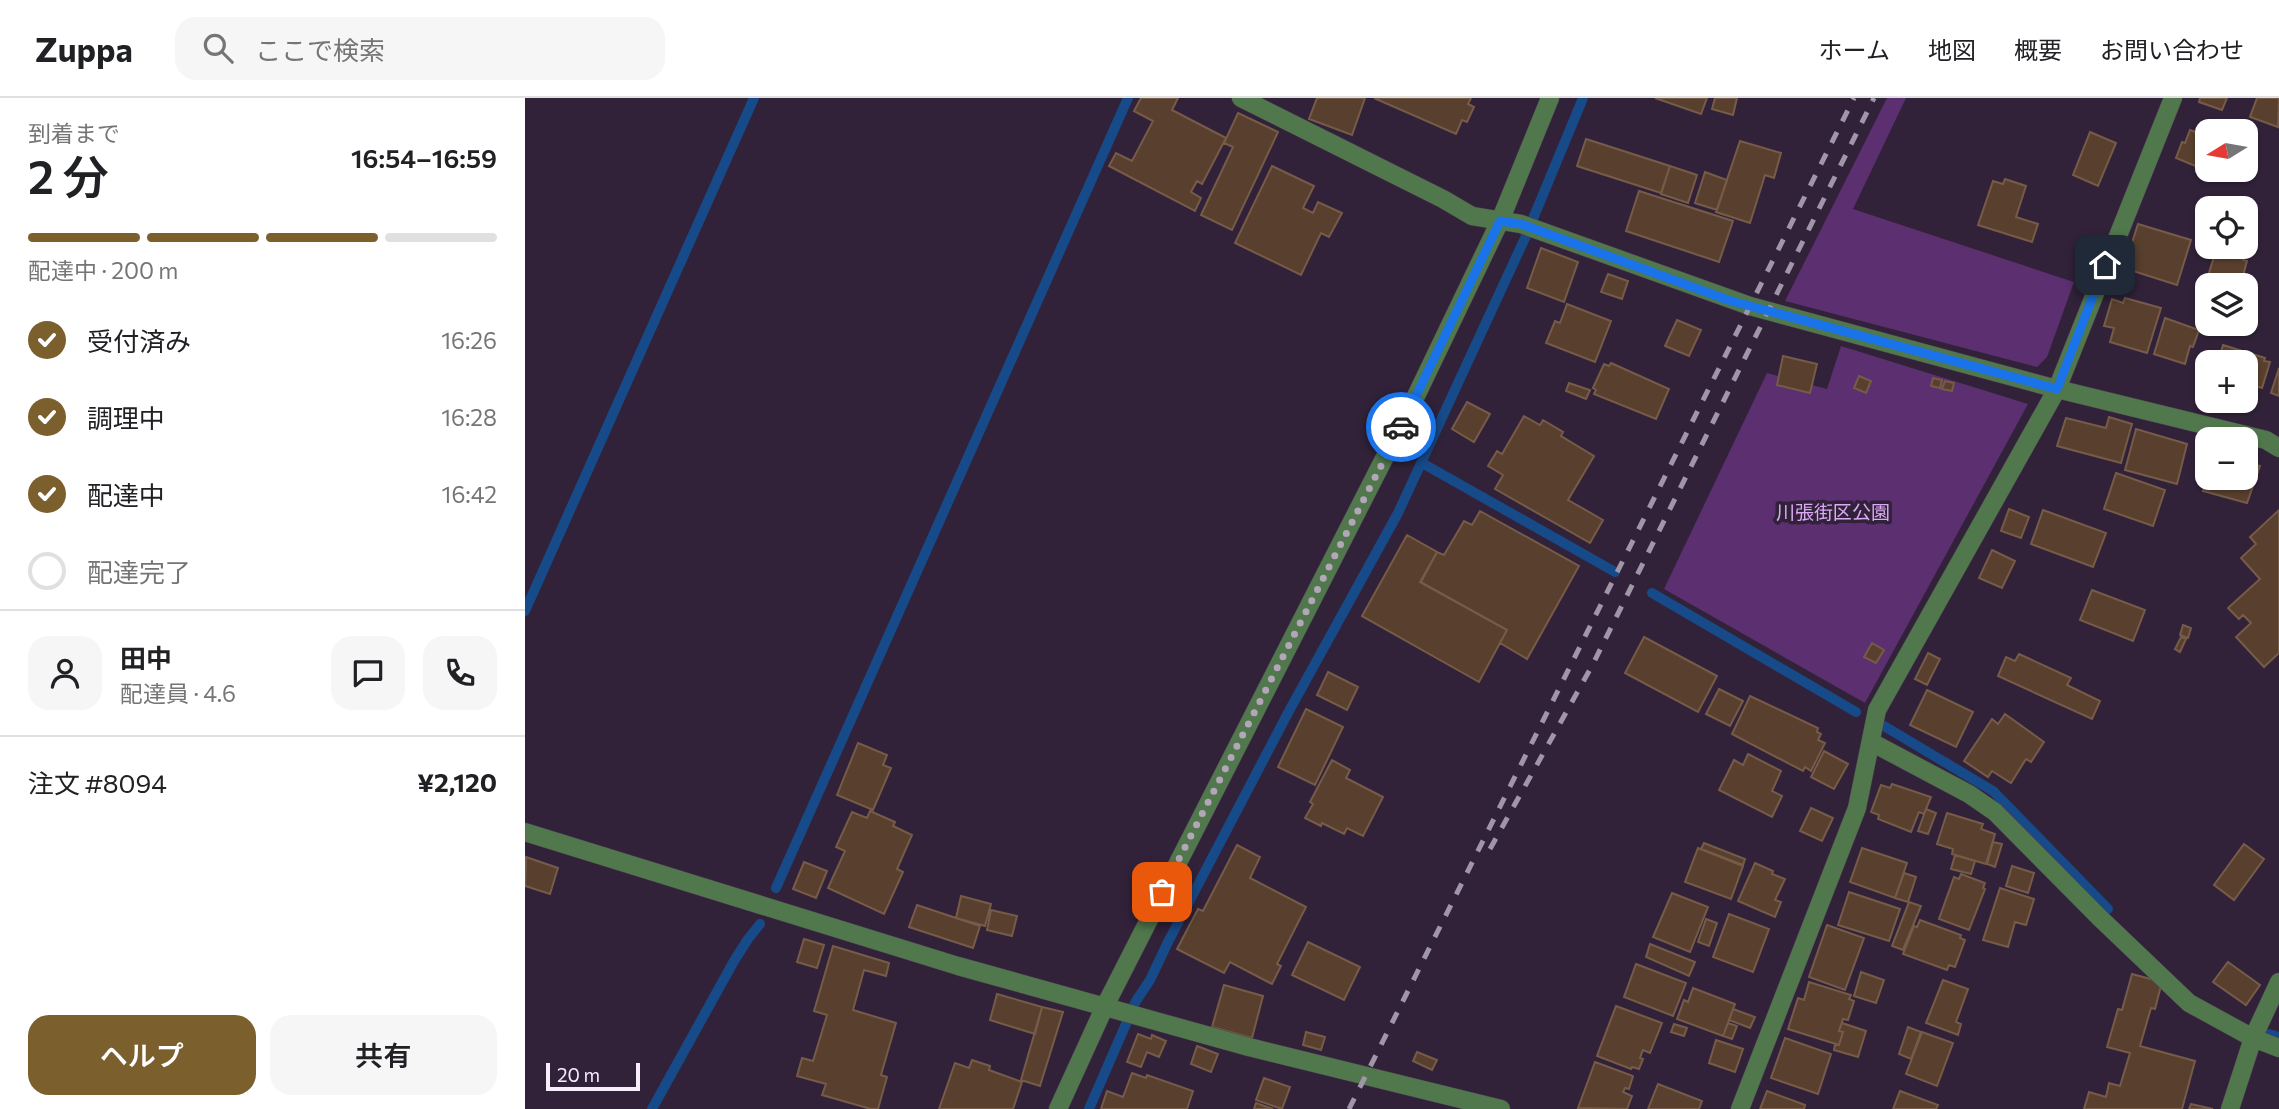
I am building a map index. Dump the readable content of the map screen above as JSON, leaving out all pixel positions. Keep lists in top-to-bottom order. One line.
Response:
{"parks":["川張街区公園"],"scale_bar":"20 m","north":"left","page":{"header":"Zuppa","search":"ここで検索","nav":["ホーム","地図","概要","お問い合わせ"],"heading":["2 分","到着まで","16:54–16:59"],"panel":["田中","配達員 · 4.6","注文 #8094","¥2,120"],"map_buttons":["+","−"],"bar":"配達中 · 200 m","list":[["受付済み","16:26"],["調理中","16:28"],["配達中","16:42"],"配達完了"],"buttons":["ヘルプ","共有"],"scale":"20 m"}}
